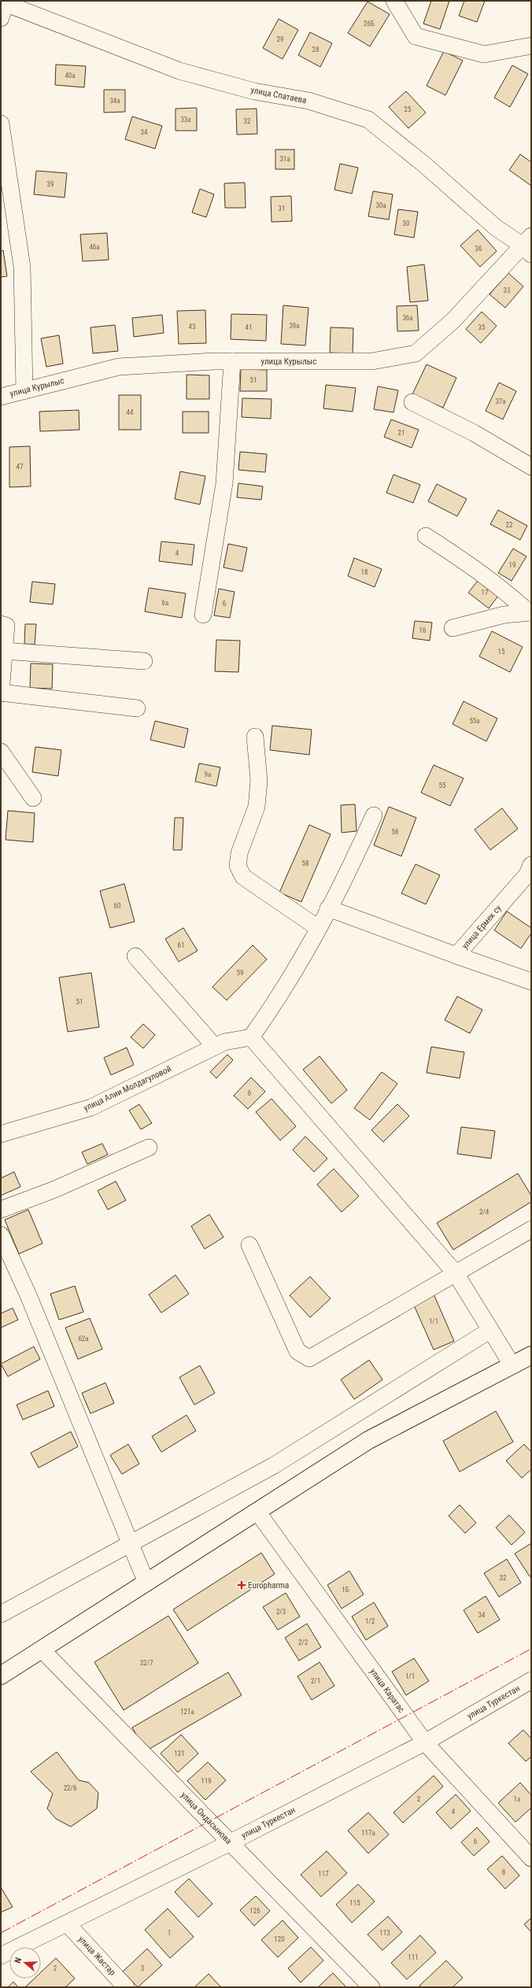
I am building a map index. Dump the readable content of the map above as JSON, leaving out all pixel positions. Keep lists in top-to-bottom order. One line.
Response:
{"streets":{"street":["улица Спатаева","улица Курылыс","улица Ермек су","улица Алии Молдагуловой","улица Каратас","улица Туркестан","улица Ондасынова","улица Жастар"]},"crossings":[["улица Спатаева","улица Курылыс"],["улица Каратас","улица Туркестан"],["улица Туркестан","улица Ондасынова"],["улица Туркестан","улица Жастар"]],"places":{"health":["Europharma"]},"house_numbers":["26Б","29","28","40а","34а","25","33а","32","34","31а","39","30а","31","30","46а","36","33","36а","39а","43","41","35","51","37а","44","21","47","22","4","19","18","17","6а","6","16","15","55а","9а","55","56","58","60","61","59","51","6","2/4","1/1","62а","32","1Б","2/3","34","1/2","2/2","32/7","1/1","2/1","121а","121","119","22/6","2","1а","4","117а","6","8","117","115","126","1","113","120","111","2","3"],"north":"left"}
